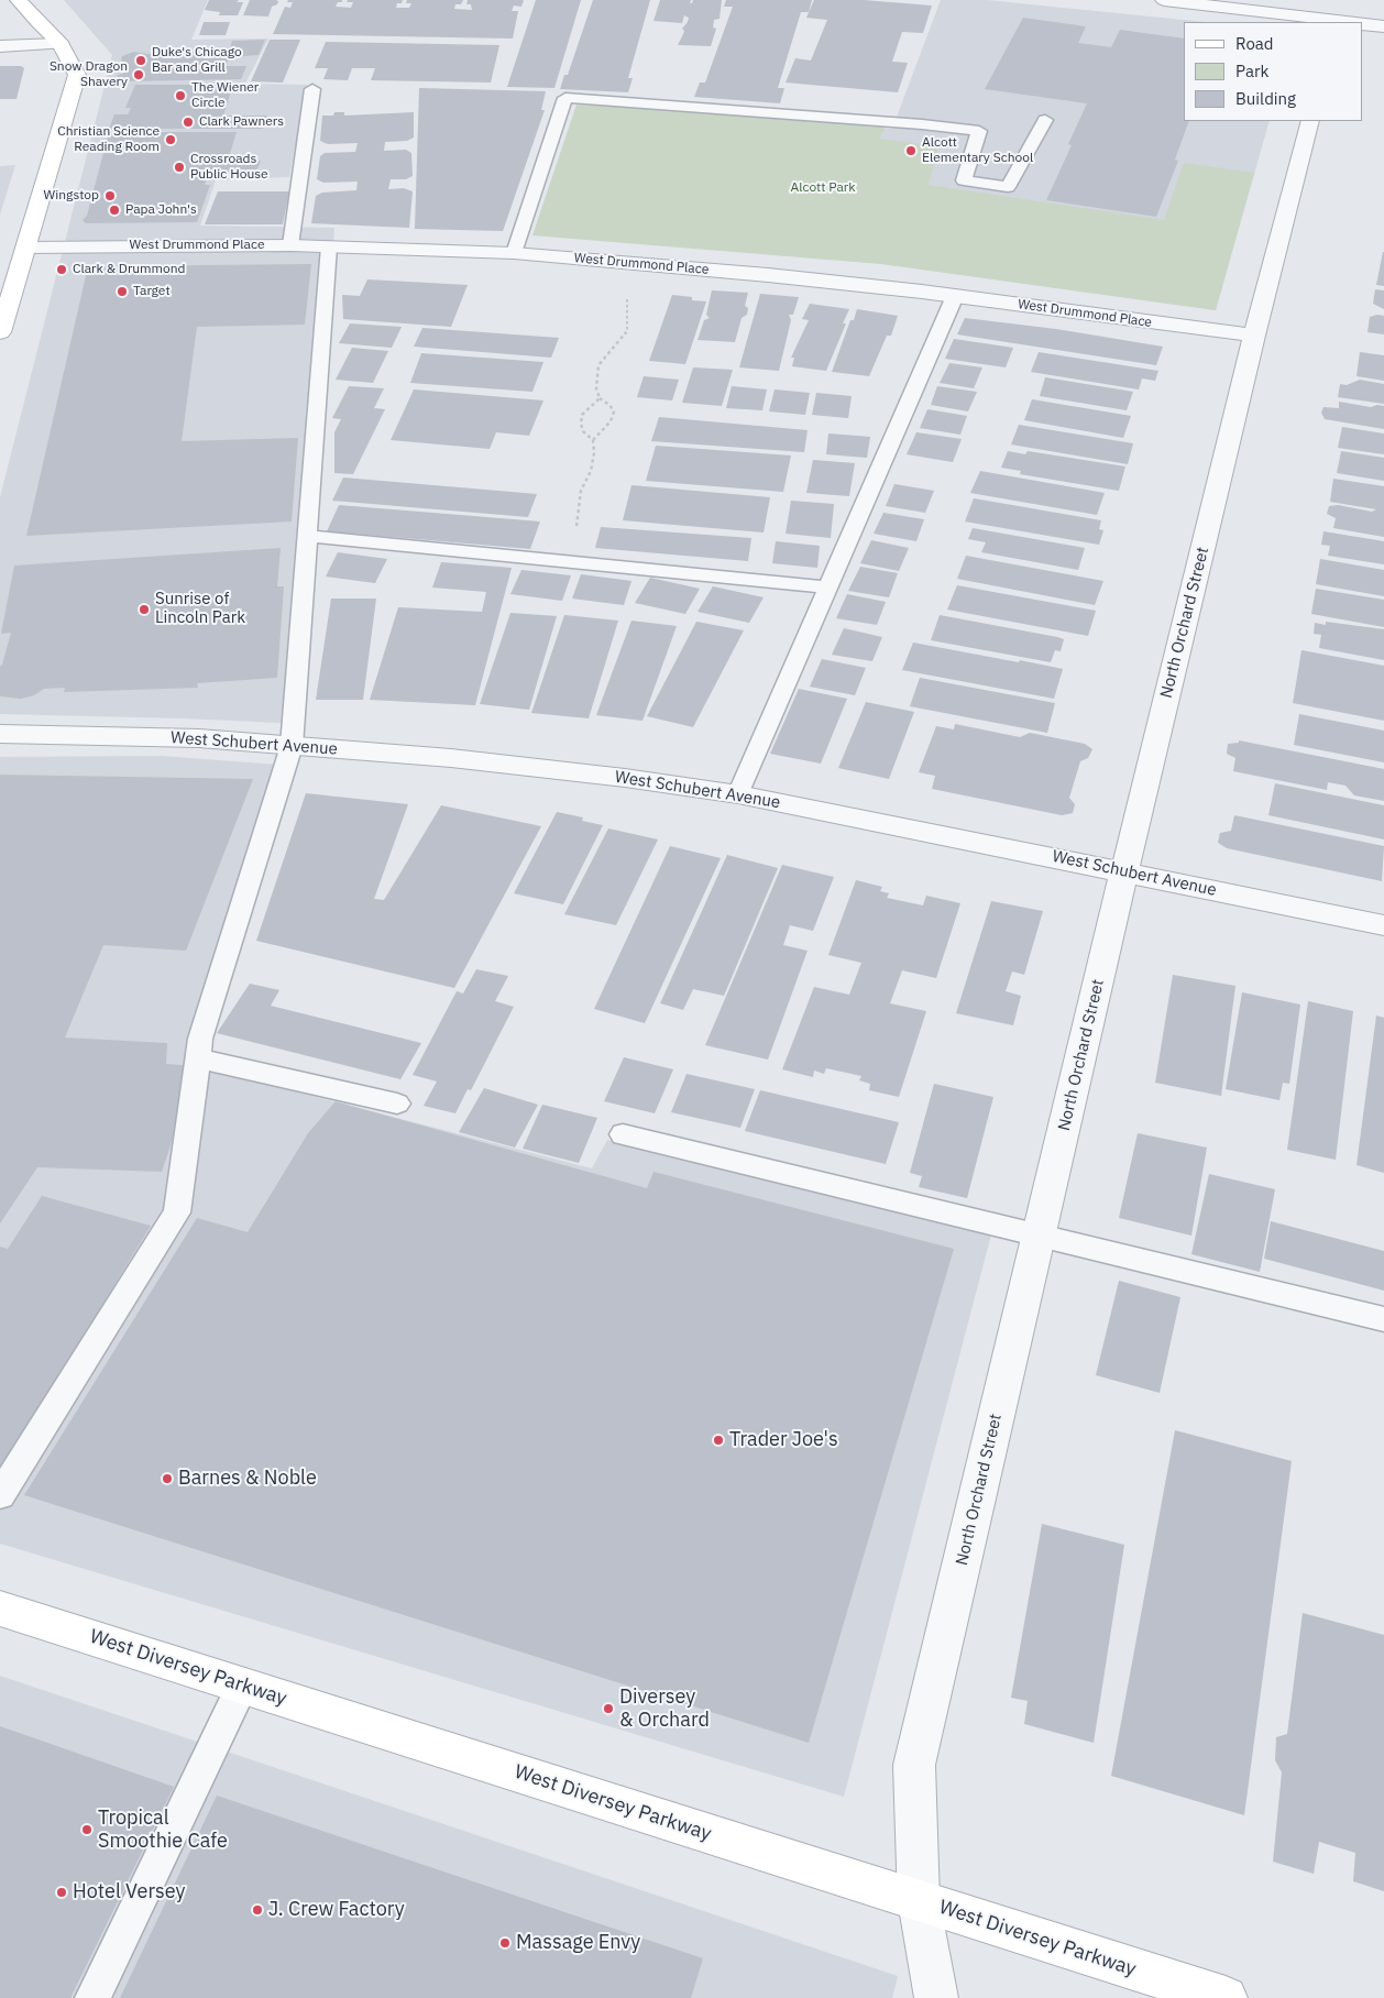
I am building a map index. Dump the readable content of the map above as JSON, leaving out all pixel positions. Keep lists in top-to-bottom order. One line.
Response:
{"streets":{"main road":["West Diversey Parkway"],"street":["West Drummond Place","North Orchard Street","West Schubert Avenue"]},"crossings":[["West Drummond Place","North Orchard Street"],["North Orchard Street","West Schubert Avenue"],["North Orchard Street","West Diversey Parkway"]],"parks":["Alcott Park"],"places":["Duke's Chicago Bar and Grill","Snow Dragon Shavery","The Wiener Circle","Clark Pawners","Christian Science Reading Room","Alcott Elementary School","Crossroads Public House","Wingstop","Papa John's","Clark & Drummond","Target","Sunrise of Lincoln Park","Trader Joe's","Barnes & Noble","Diversey & Orchard","Tropical Smoothie Cafe","Hotel Versey","J. Crew Factory","Massage Envy"],"legend":["Road","Park","Building"]}
